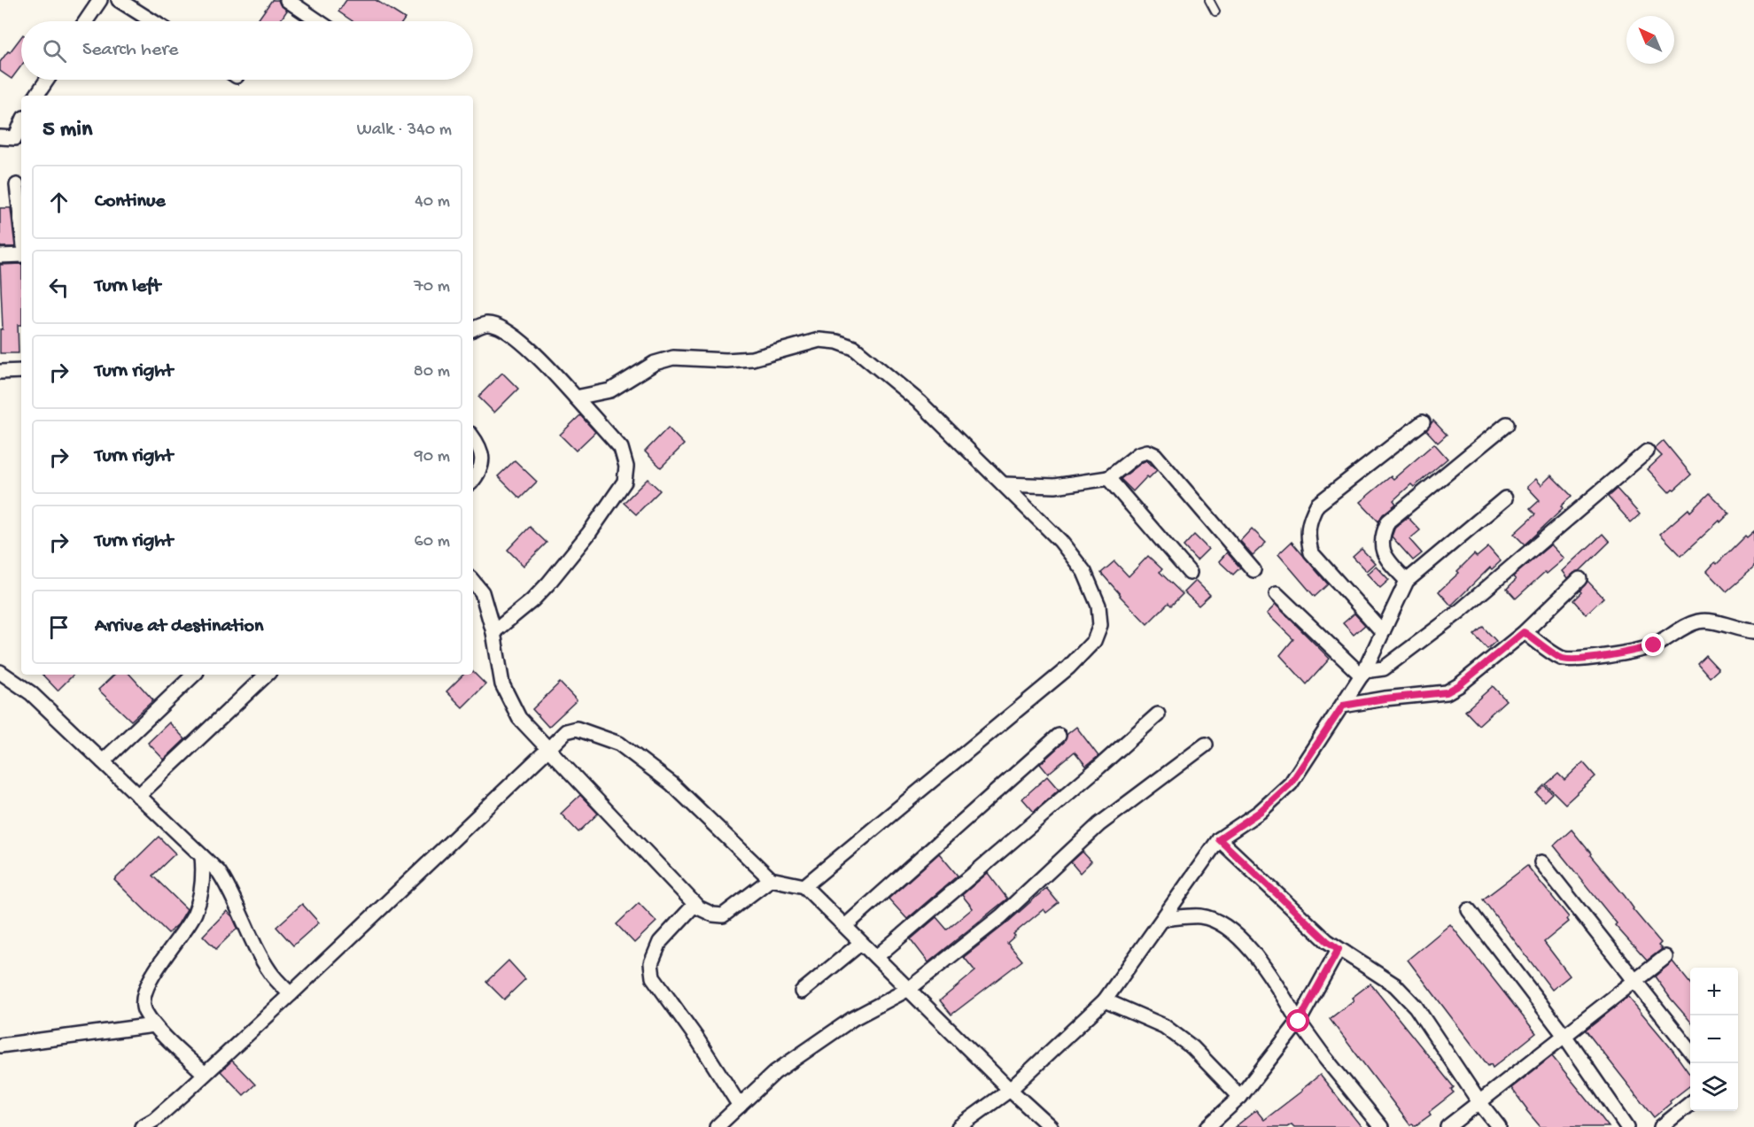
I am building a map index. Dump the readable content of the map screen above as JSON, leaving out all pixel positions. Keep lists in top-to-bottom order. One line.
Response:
{"north":"top left","page":{"search":"Search here","heading":["5 min","Walk · 340 m"],"list":[["Continue","40 m"],["Turn left","70 m"],["Turn right","80 m"],["Turn right","90 m"],["Turn right","60 m"],"Arrive at destination"],"map_buttons":["+","−"]}}
